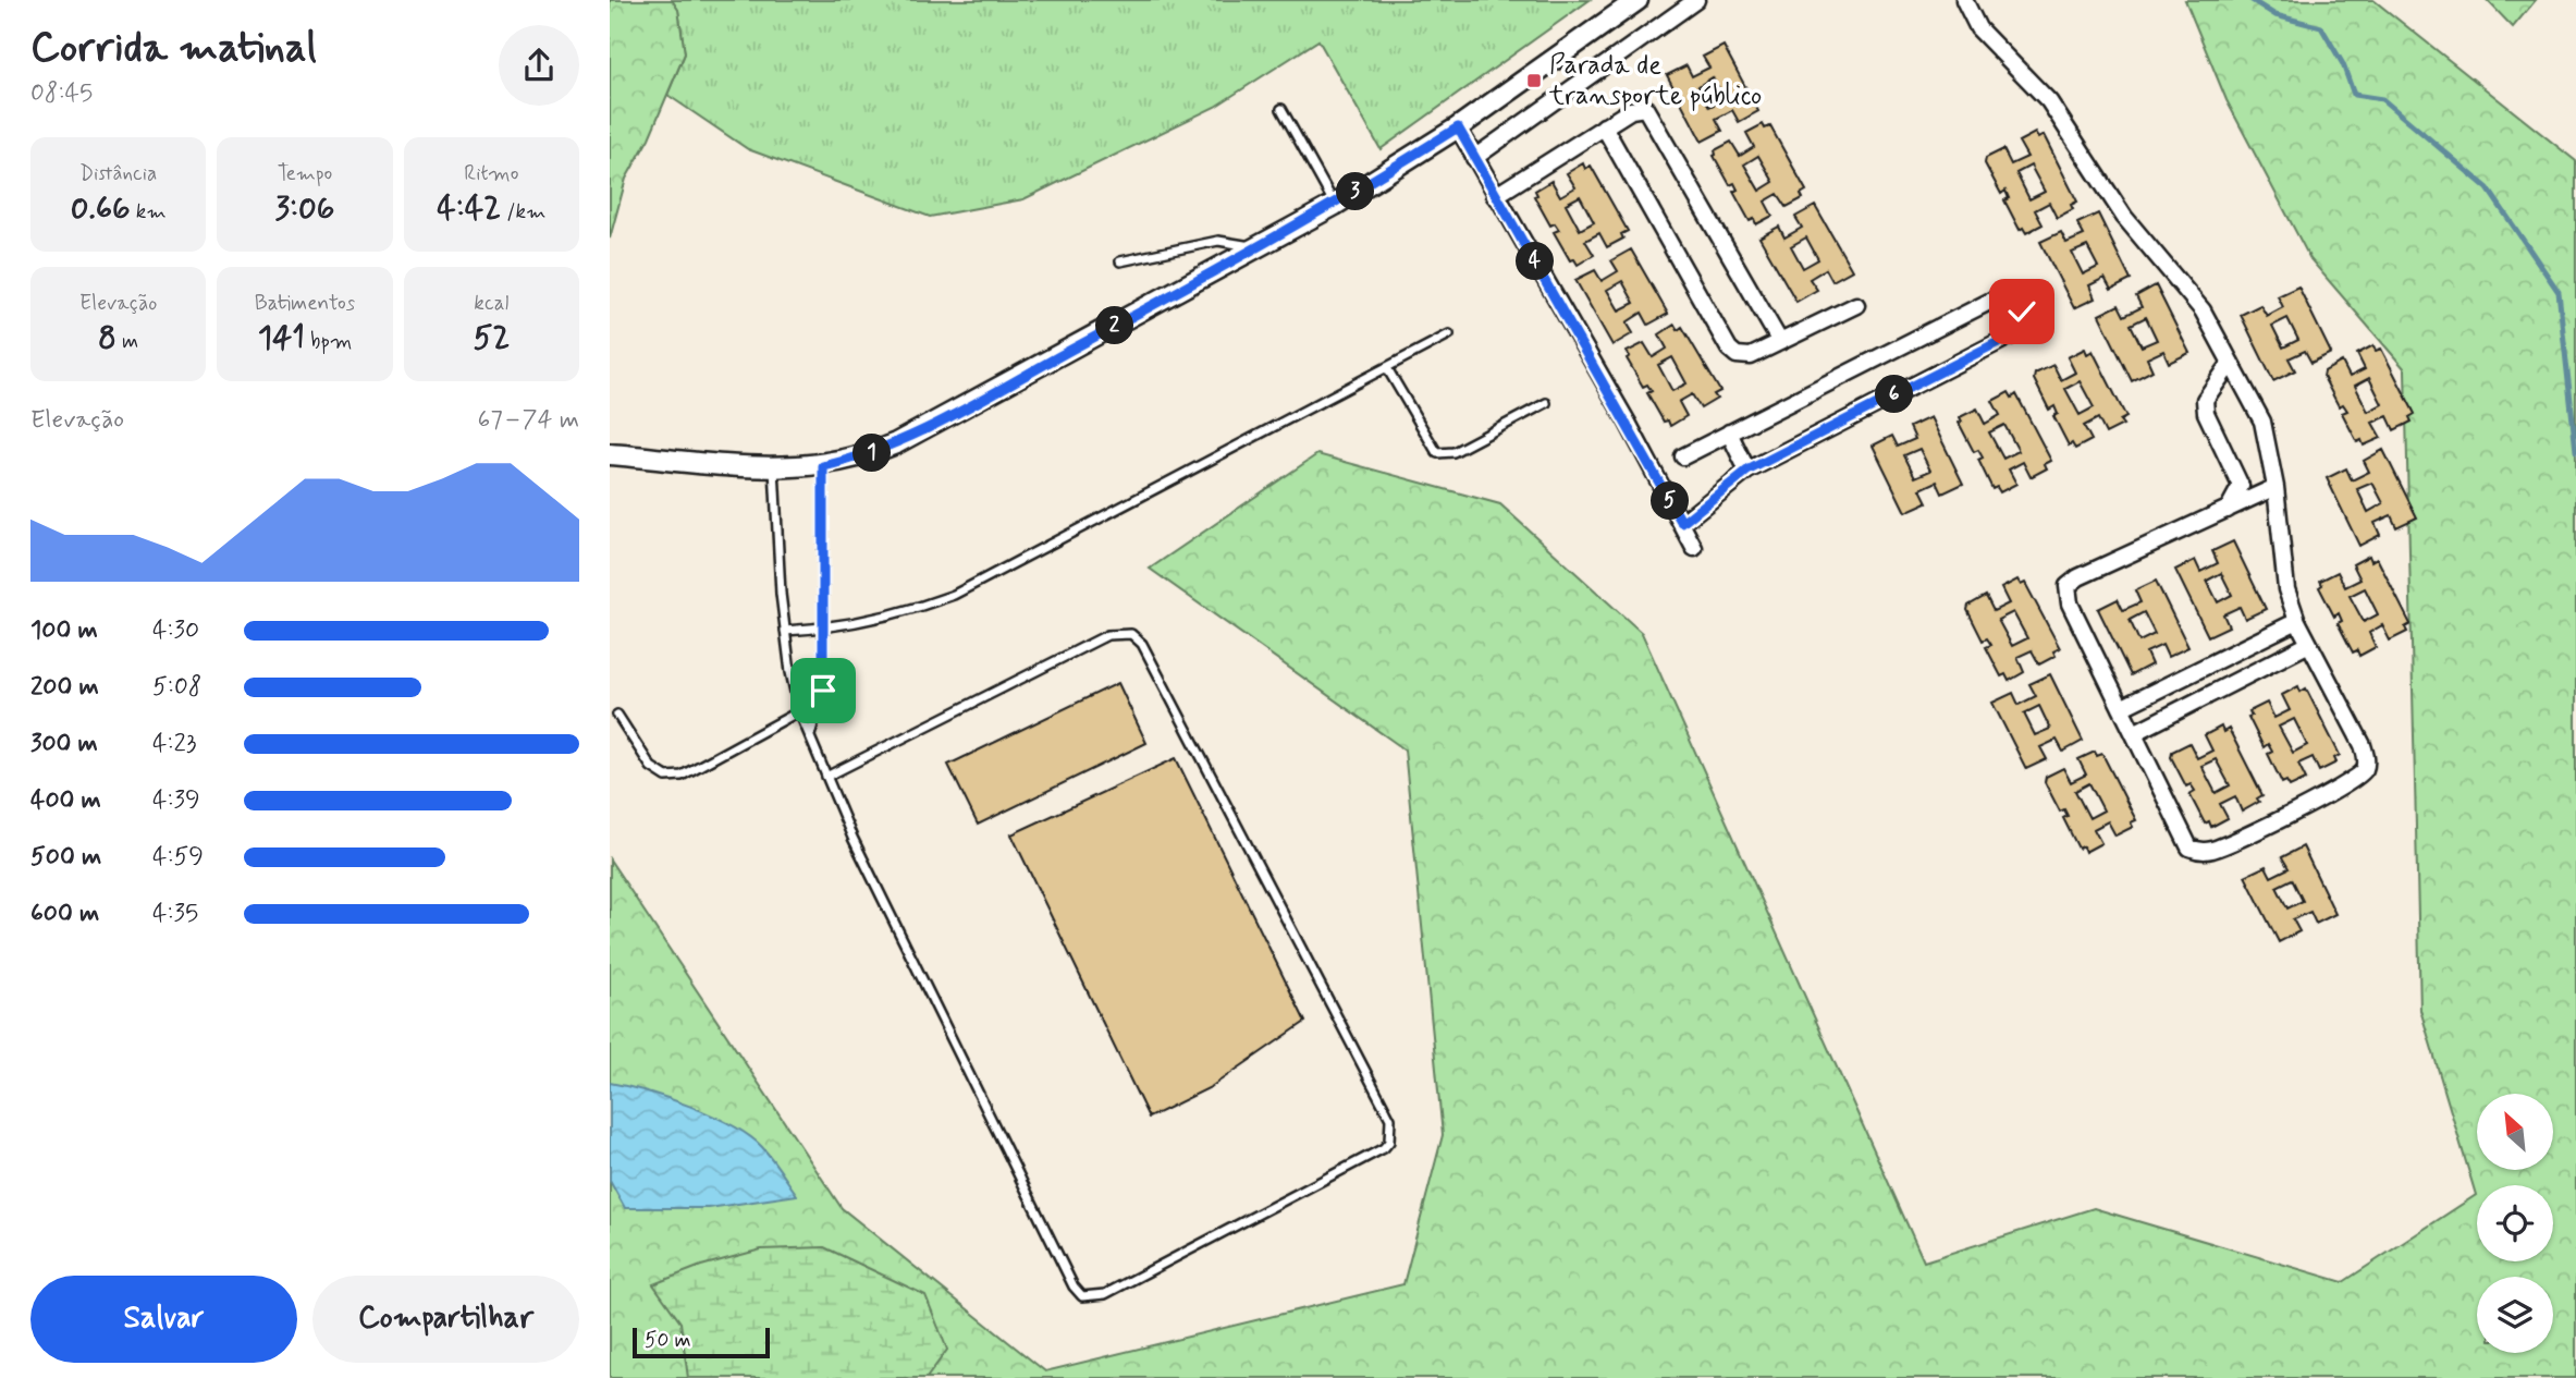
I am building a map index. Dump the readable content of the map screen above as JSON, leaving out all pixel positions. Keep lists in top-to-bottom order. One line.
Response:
{"places":{"transit":["Parada de transporte público"]},"scale_bar":"50 m","north":"top left","page":{"heading":["Corrida matinal","08:45"],"stats":[["Distância","0.66 km"],["Tempo","3:06"],["Ritmo","4:42 /km"],["Elevação","8 m"],["Batimentos","141 bpm"],["kcal","52"]],"pins":["3","4","2","6","1","5"],"chart":["Elevação","67–74 m"],"list":[{"name":"100 m","note":"4:30"},{"name":"200 m","note":"5:08"},{"name":"300 m","note":"4:23"},{"name":"400 m","note":"4:39"},{"name":"500 m","note":"4:59"},{"name":"600 m","note":"4:35"}],"buttons":["Salvar","Compartilhar"],"scale":"50 m"}}
